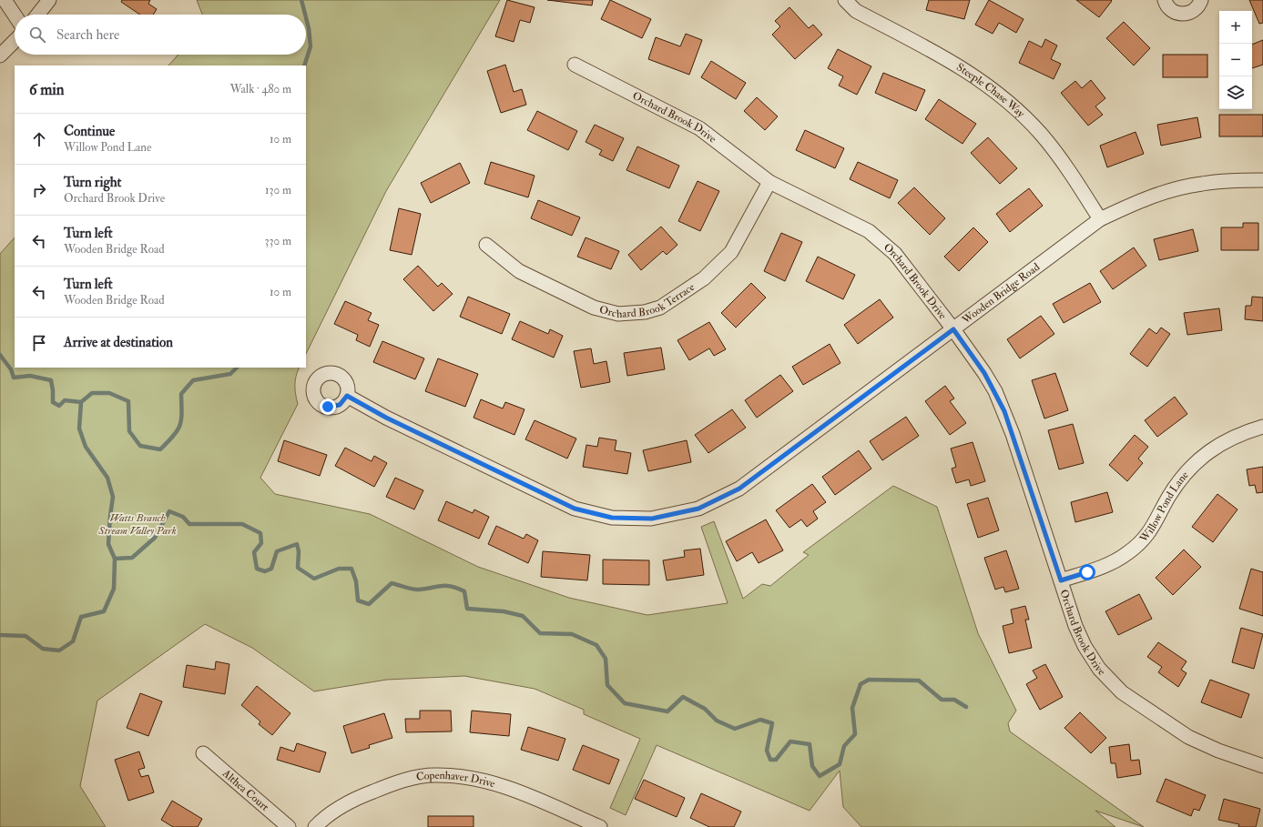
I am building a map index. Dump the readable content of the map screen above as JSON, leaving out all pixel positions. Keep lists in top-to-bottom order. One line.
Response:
{"streets":{"street":["Steeple Chase Way","Orchard Brook Drive","Wooden Bridge Road","Orchard Brook Terrace","Willow Pond Lane","Copenhaver Drive","Althea Court"]},"crossings":[["Steeple Chase Way","Wooden Bridge Road"],["Orchard Brook Drive","Wooden Bridge Road"],["Orchard Brook Drive","Orchard Brook Terrace"],["Orchard Brook Drive","Willow Pond Lane"]],"parks":["Watts Branch Stream Valley Park"],"page":{"map_buttons":["+","−"],"search":"Search here","heading":["6 min","Walk · 480 m"],"list":[["Continue","Willow Pond Lane","10 m"],["Turn right","Orchard Brook Drive","130 m"],["Turn left","Wooden Bridge Road","330 m"],["Turn left","Wooden Bridge Road","10 m"],"Arrive at destination"]}}
